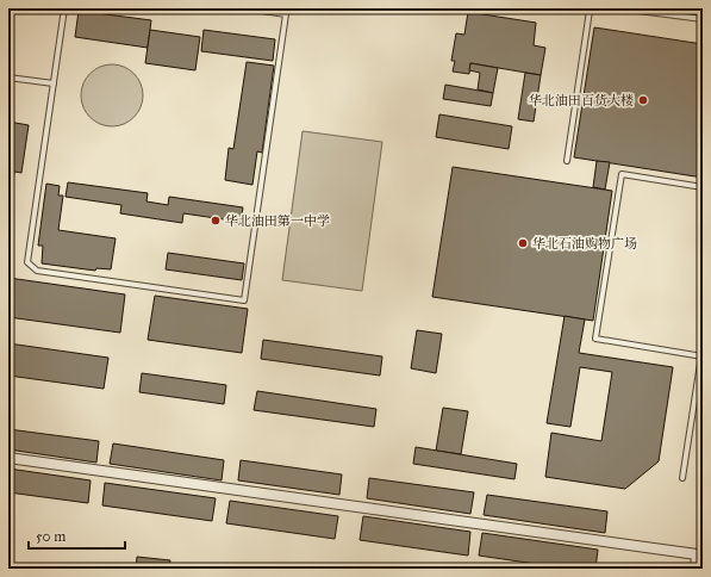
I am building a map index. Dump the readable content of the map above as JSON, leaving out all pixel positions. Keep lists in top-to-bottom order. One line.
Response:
{"places":["华北油田百货大楼","华北油田第一中学","华北石油购物广场"],"scale_bar":"50 m"}
